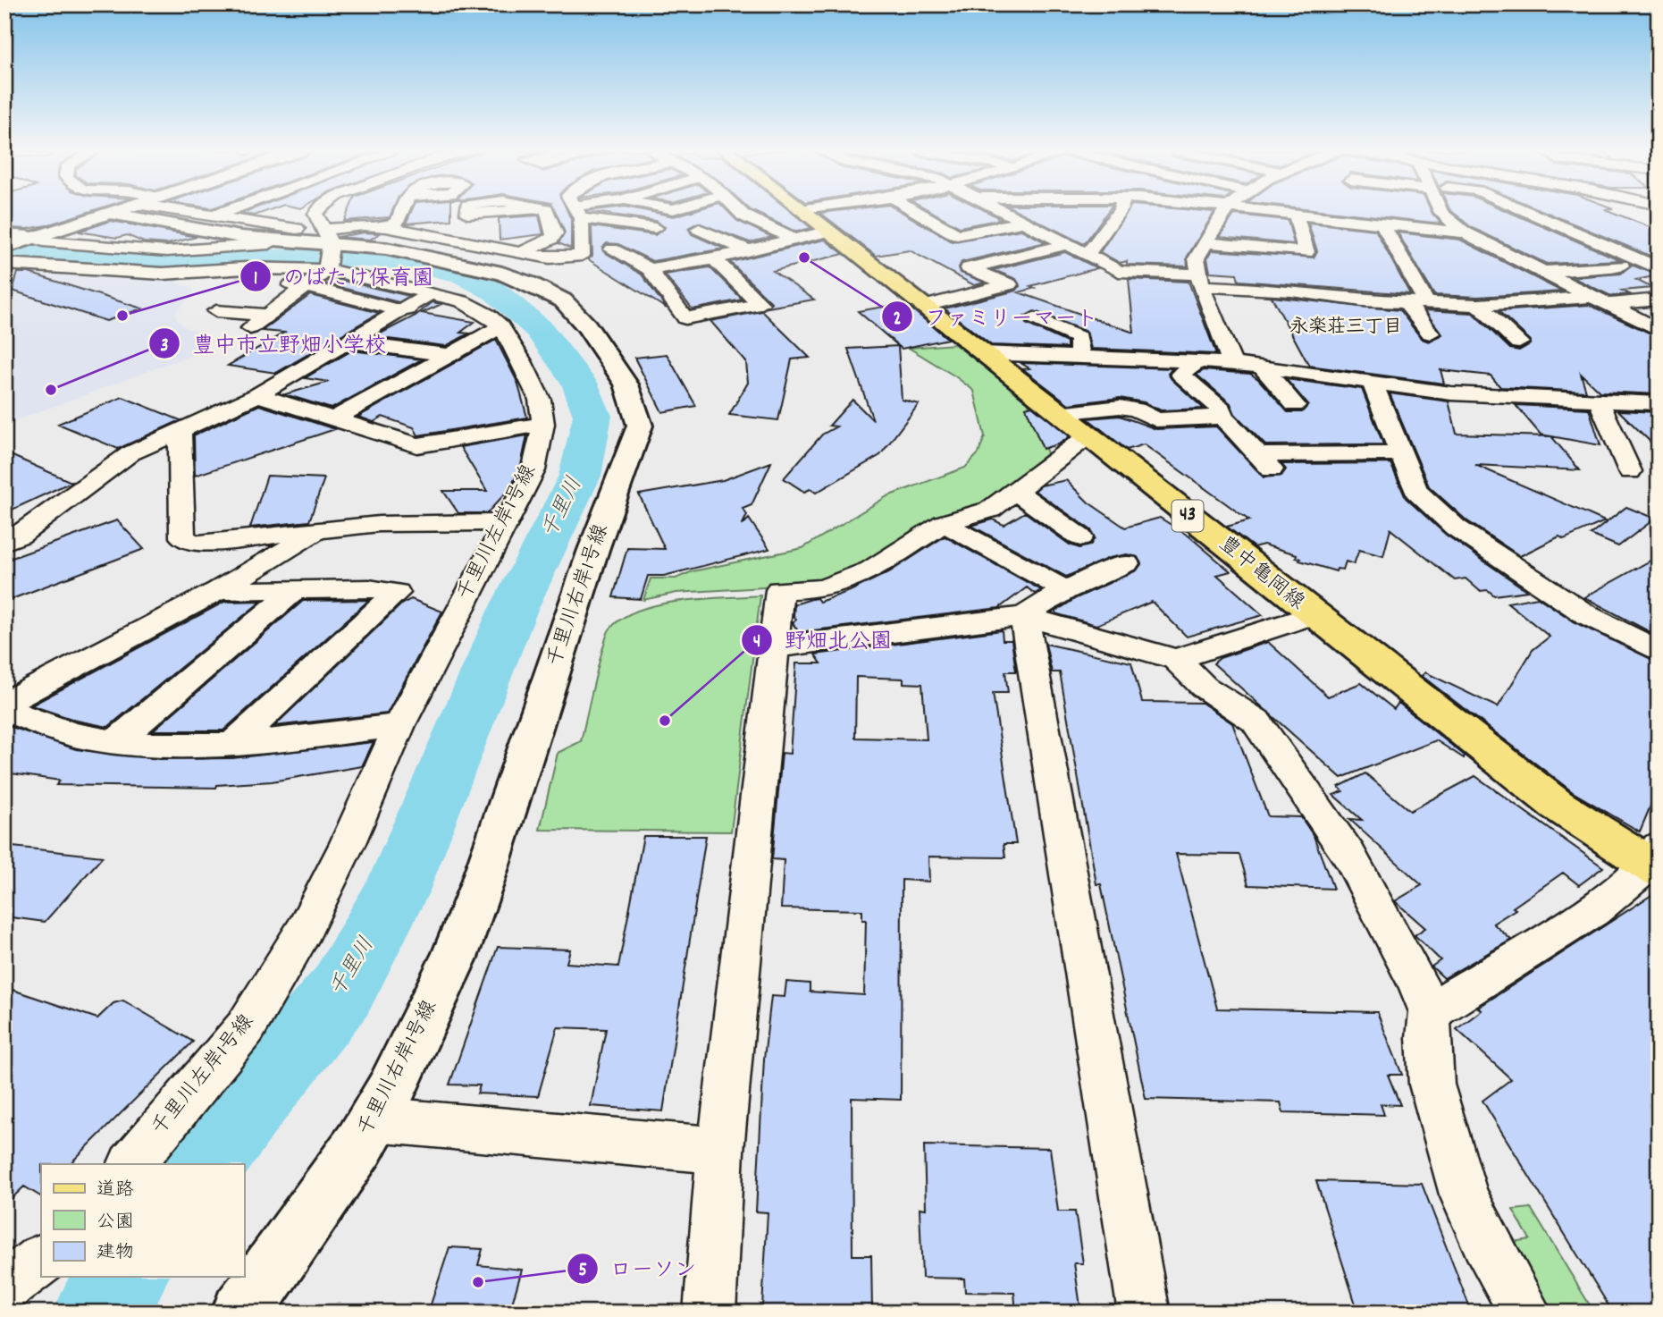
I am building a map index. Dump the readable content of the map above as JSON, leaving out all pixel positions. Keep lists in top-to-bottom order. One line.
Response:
{"streets":{"main road":["43","豊中亀岡線"],"street":["千里川左岸1号線","千里川右岸1号線"]},"crossings":[["千里川左岸1号線","千里川右岸1号線"]],"districts":["永楽荘三丁目"],"water":["千里川"],"places":["ファミリーマート","のばたけ保育園","豊中市立野畑小学校","野畑北公園","ローソン"],"legend":["道路","公園","建物"]}
